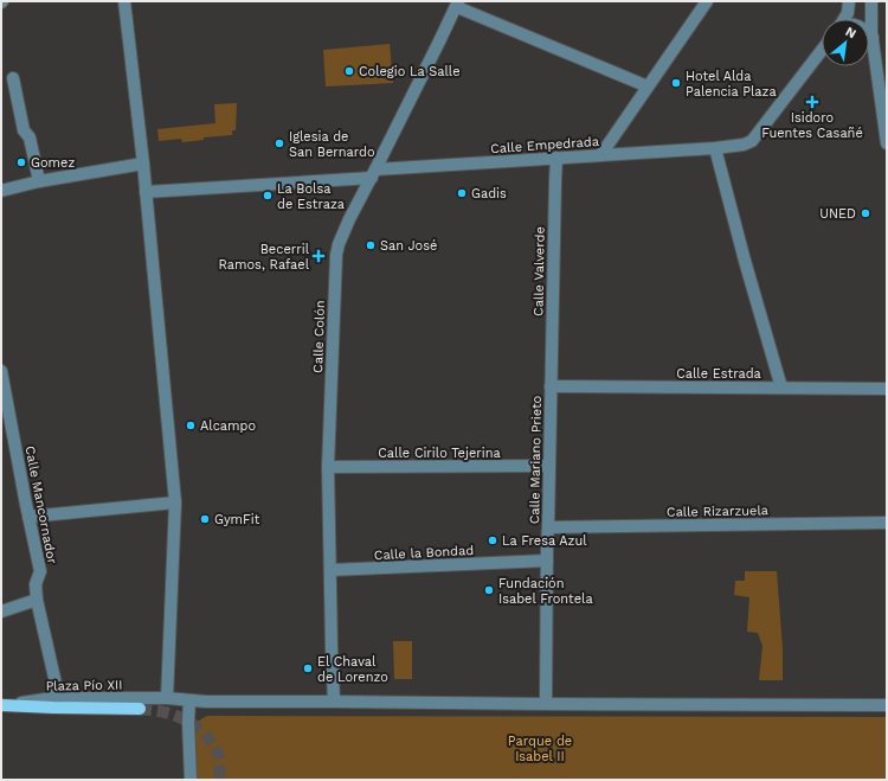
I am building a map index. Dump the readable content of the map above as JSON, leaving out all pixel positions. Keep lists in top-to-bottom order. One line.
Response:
{"streets":{"street":["Calle Empedrada","Calle Valverde","Calle Colón","Calle Estrada","Calle Cirilo Tejerina","Calle Mariano Prieto","Calle Mancornador","Calle Rizarzuela","Calle la Bondad","Plaza Pío XII"]},"crossings":[["Calle Empedrada","Calle Valverde"],["Calle Empedrada","Calle Colón"],["Calle Valverde","Calle Estrada"],["Calle Valverde","Calle Mariano Prieto"],["Calle Colón","Calle Cirilo Tejerina"],["Calle Colón","Calle la Bondad"],["Calle Colón","Plaza Pío XII"],["Calle Estrada","Calle Mariano Prieto"],["Calle Cirilo Tejerina","Calle Mariano Prieto"],["Calle Mariano Prieto","Calle Rizarzuela"],["Calle Mariano Prieto","Calle la Bondad"],["Calle Mariano Prieto","Plaza Pío XII"],["Calle Mancornador","Plaza Pío XII"]],"parks":["Parque de Isabel II"],"places":{"other":["Colegio La Salle","Hotel Alda Palencia Plaza","Iglesia de San Bernardo","Gomez","Gadis","La Bolsa de Estraza","UNED","San José","Alcampo","GymFit","La Fresa Azul","Fundación Isabel Frontela","El Chaval de Lorenzo"],"health":["Isidoro Fuentes Casañé","Becerril Ramos, Rafael"]},"north":"top right"}
